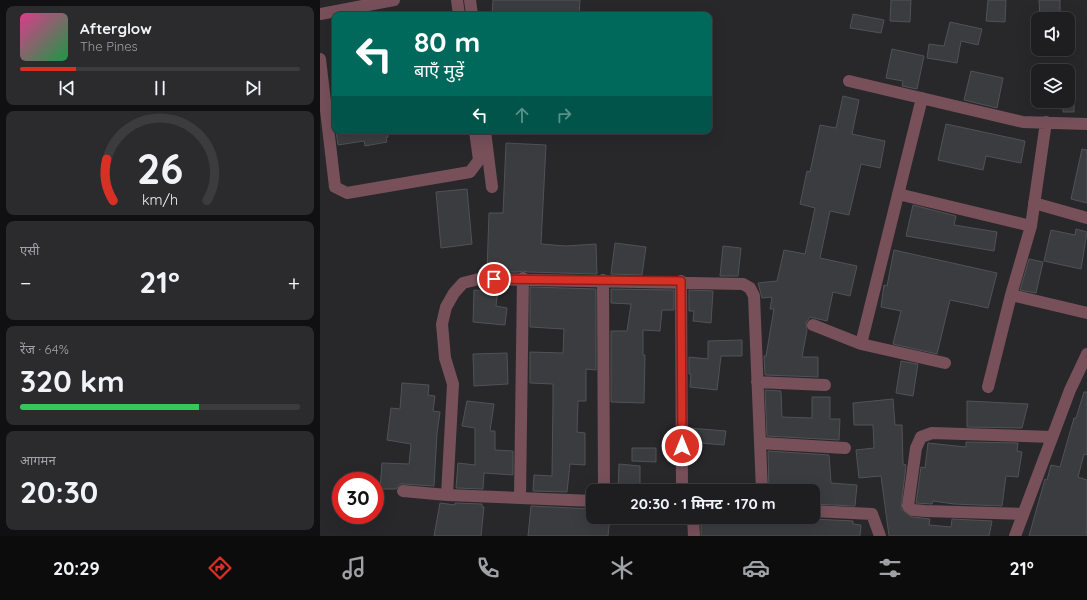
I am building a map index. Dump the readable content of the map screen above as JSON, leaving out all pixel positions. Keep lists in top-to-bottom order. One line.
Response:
{"page":{"turn":["80 m","बाएँ मुड़ें"],"song":["Afterglow","The Pines"],"tile":["एसी",["रेंज · 64%","320 km"],["आगमन","20:30"]],"heat":["−","21°","+"],"limit":"30","trip":"20:30 · 1 मिनट · 170 m","tabs":["20:29","21°"],"gauge":["26","km/h"]}}
